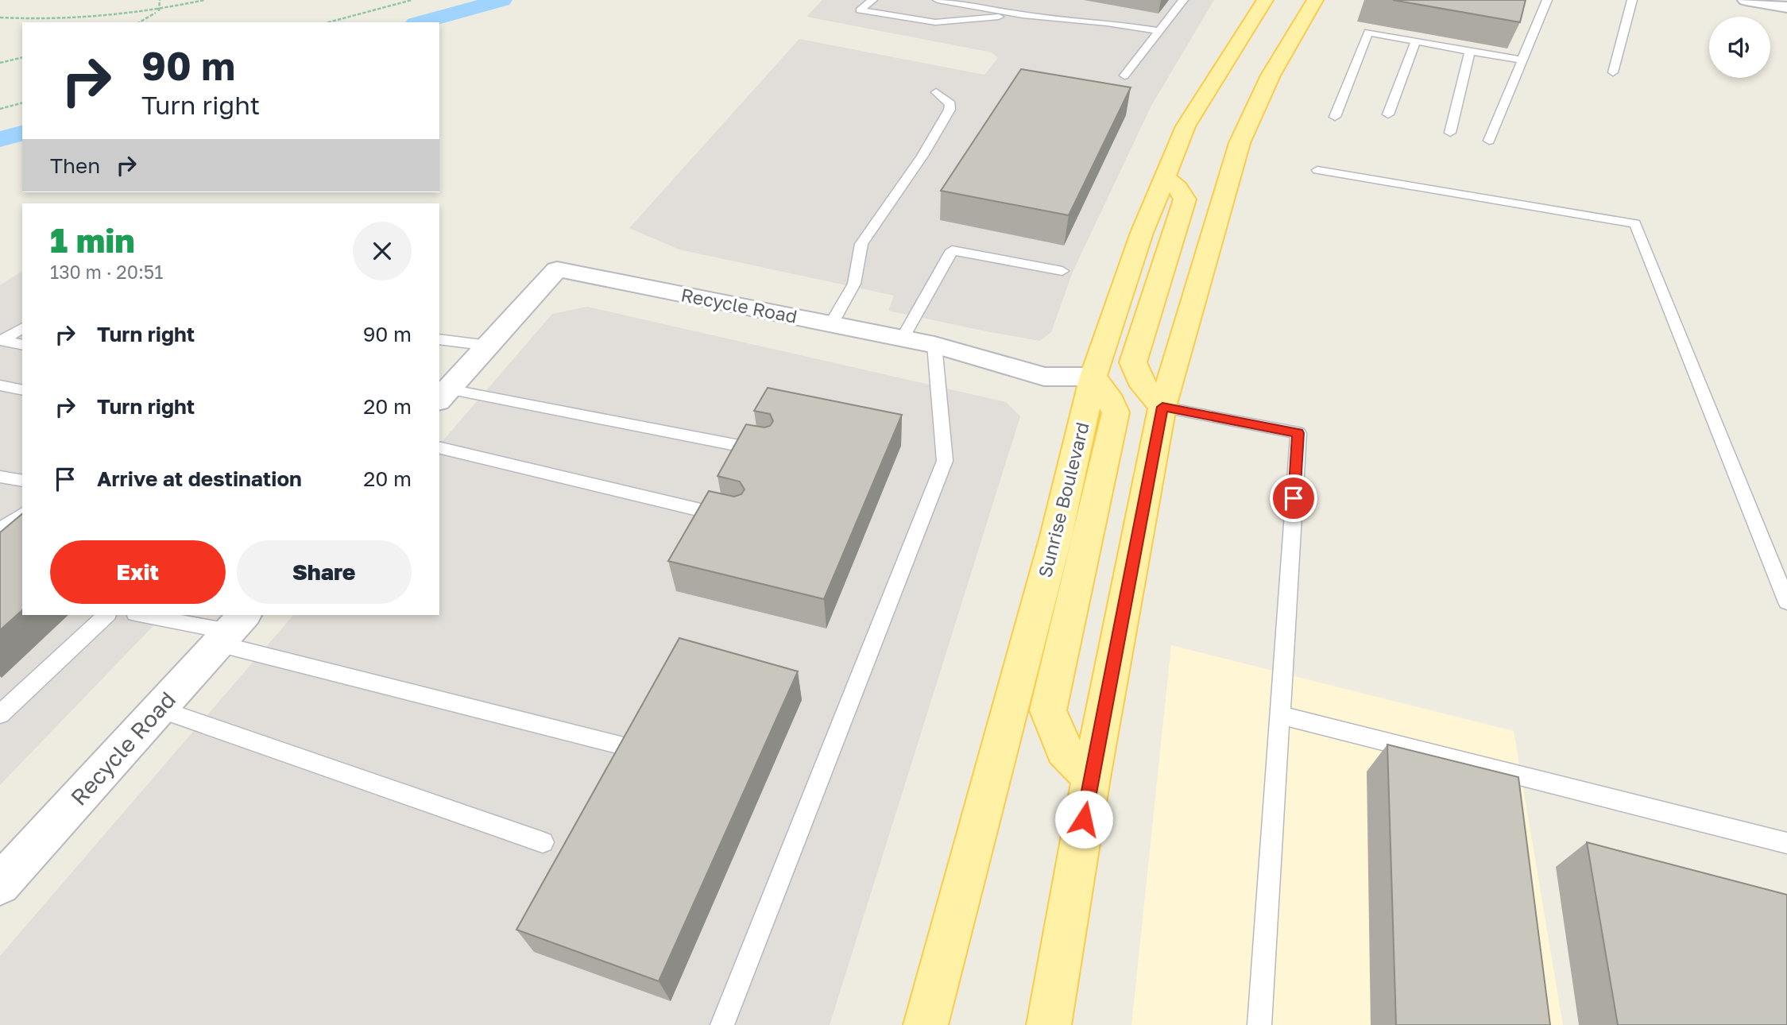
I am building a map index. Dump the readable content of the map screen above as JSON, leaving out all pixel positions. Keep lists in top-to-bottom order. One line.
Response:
{"streets":{"main road":["Sunrise Boulevard"],"street":["Recycle Road"]},"crossings":[["Recycle Road","Sunrise Boulevard"]],"page":{"turn":["90 m","Turn right"],"then":"Then","heading":["1 min","130 m · 20:51"],"list":[{"name":"Turn right","value":"90 m"},{"name":"Turn right","value":"20 m"},{"name":"Arrive at destination","value":"20 m"}],"buttons":["Exit","Share"]}}
